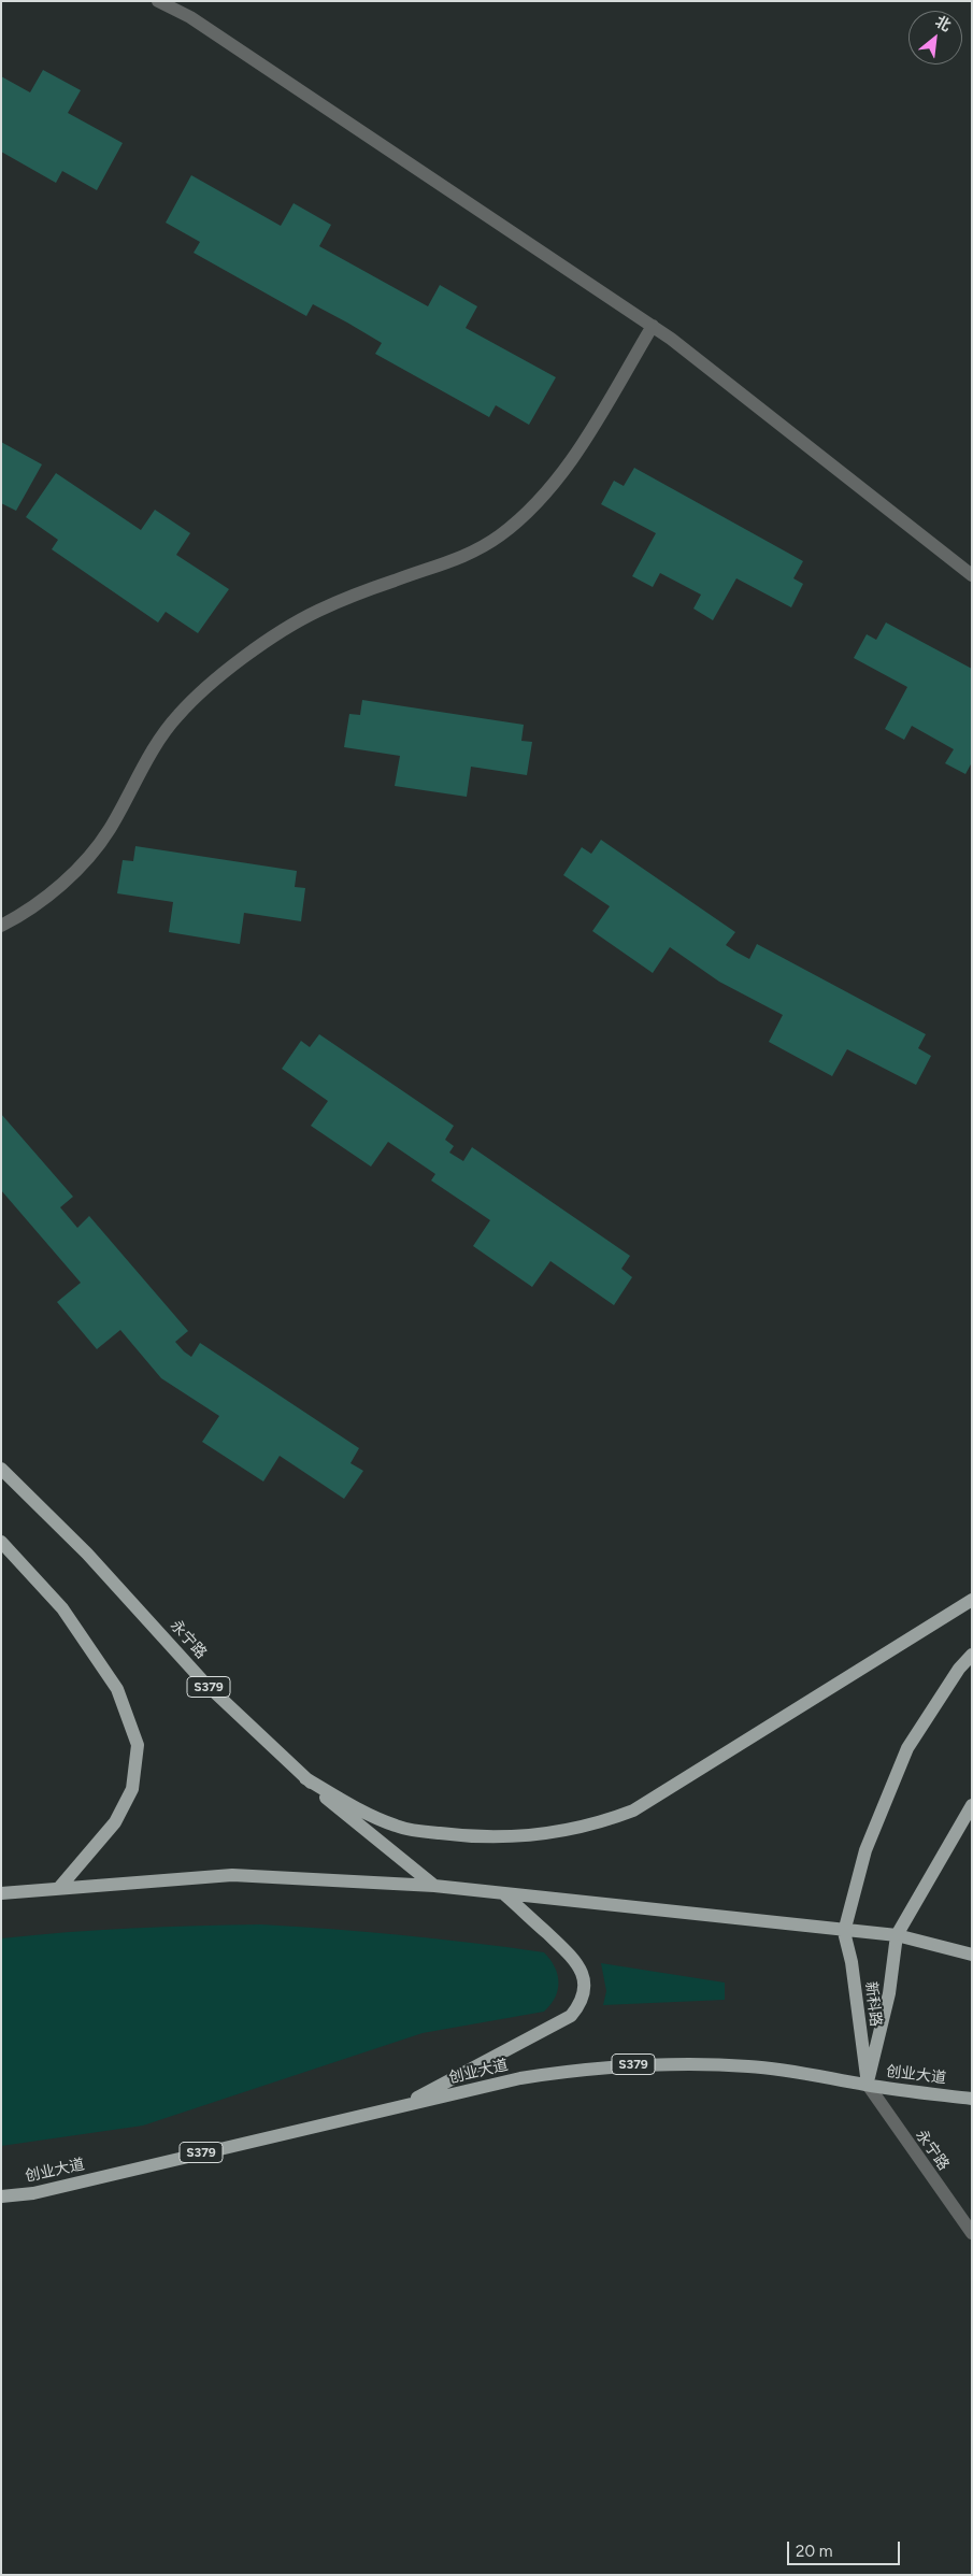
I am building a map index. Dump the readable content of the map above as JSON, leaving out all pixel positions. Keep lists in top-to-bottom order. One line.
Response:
{"streets":{"main road":["永宁路","S379","新科路","创业大道"]},"crossings":[["永宁路","新科路"],["永宁路","创业大道"],["S379","创业大道"],["新科路","创业大道"]],"scale_bar":"20 m","north":"top right"}
